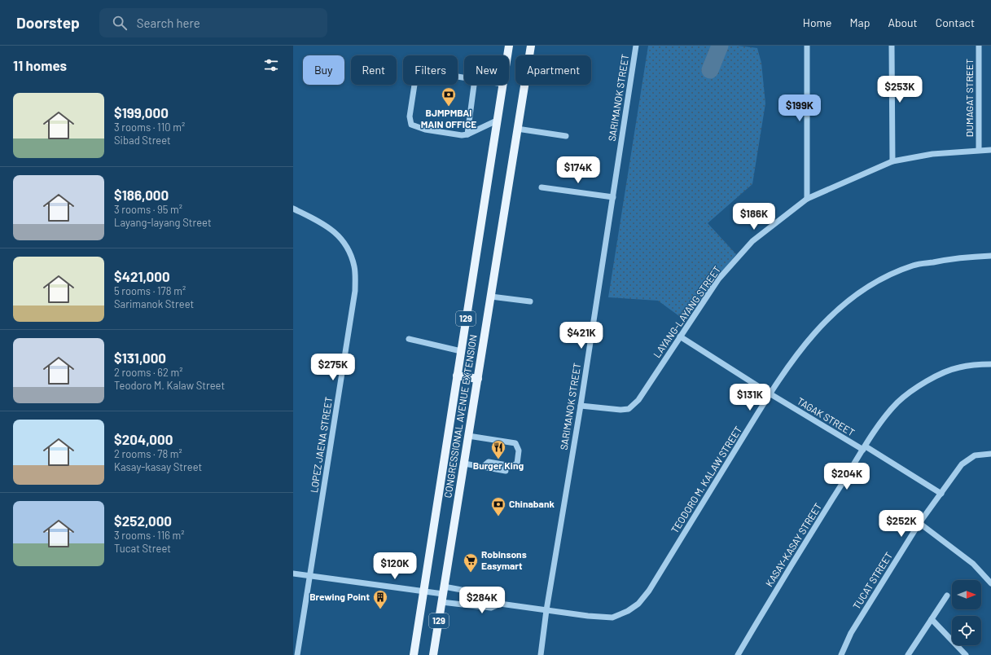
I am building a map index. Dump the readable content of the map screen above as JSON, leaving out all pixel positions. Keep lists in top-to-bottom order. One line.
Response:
{"streets":{"main road":["129","CONGRESSIONAL AVENUE EXTENSION"],"street":["SARIMANOK STREET","DUMAGAT STREET","LAYANG-LAYANG STREET","TAGAK STREET","LOPEZ JAENA STREET","TEODORO M. KALAW STREET","KASAY-KASAY STREET","TUCAT STREET"]},"crossings":[["SARIMANOK STREET","LAYANG-LAYANG STREET"],["SARIMANOK STREET","TEODORO M. KALAW STREET"],["DUMAGAT STREET","LAYANG-LAYANG STREET"],["LAYANG-LAYANG STREET","TAGAK STREET"],["CONGRESSIONAL AVENUE EXTENSION","TEODORO M. KALAW STREET"],["TAGAK STREET","TEODORO M. KALAW STREET"],["TAGAK STREET","KASAY-KASAY STREET"],["TAGAK STREET","TUCAT STREET"],["LOPEZ JAENA STREET","TEODORO M. KALAW STREET"]],"places":{"bank":["BJMPMBAI MAIN OFFICE","Chinabank"],"restaurant":["Burger King"],"supermarket":["Robinsons Easymart"],"building":["Brewing Point"]},"north":"right","page":{"header":"Doorstep","search":"Search here","nav":["Home","Map","About","Contact"],"heading":"11 homes","chip":["Buy","Rent","Filters","New","Apartment"],"price":["$253K","$199K","$174K","$186K","$421K","$275K","$131K","$204K","$252K","$120K","$284K"],"list":[{"name":"$199,000","note":"3 rooms · 110 m² · Sibad Street"},{"name":"$186,000","note":"3 rooms · 95 m² · Layang-layang Street"},{"name":"$421,000","note":"5 rooms · 178 m² · Sarimanok Street"},{"name":"$131,000","note":"2 rooms · 62 m² · Teodoro M. Kalaw Street"},{"name":"$204,000","note":"2 rooms · 78 m² · Kasay-kasay Street"},{"name":"$252,000","note":"3 rooms · 116 m² · Tucat Street"}]}}
